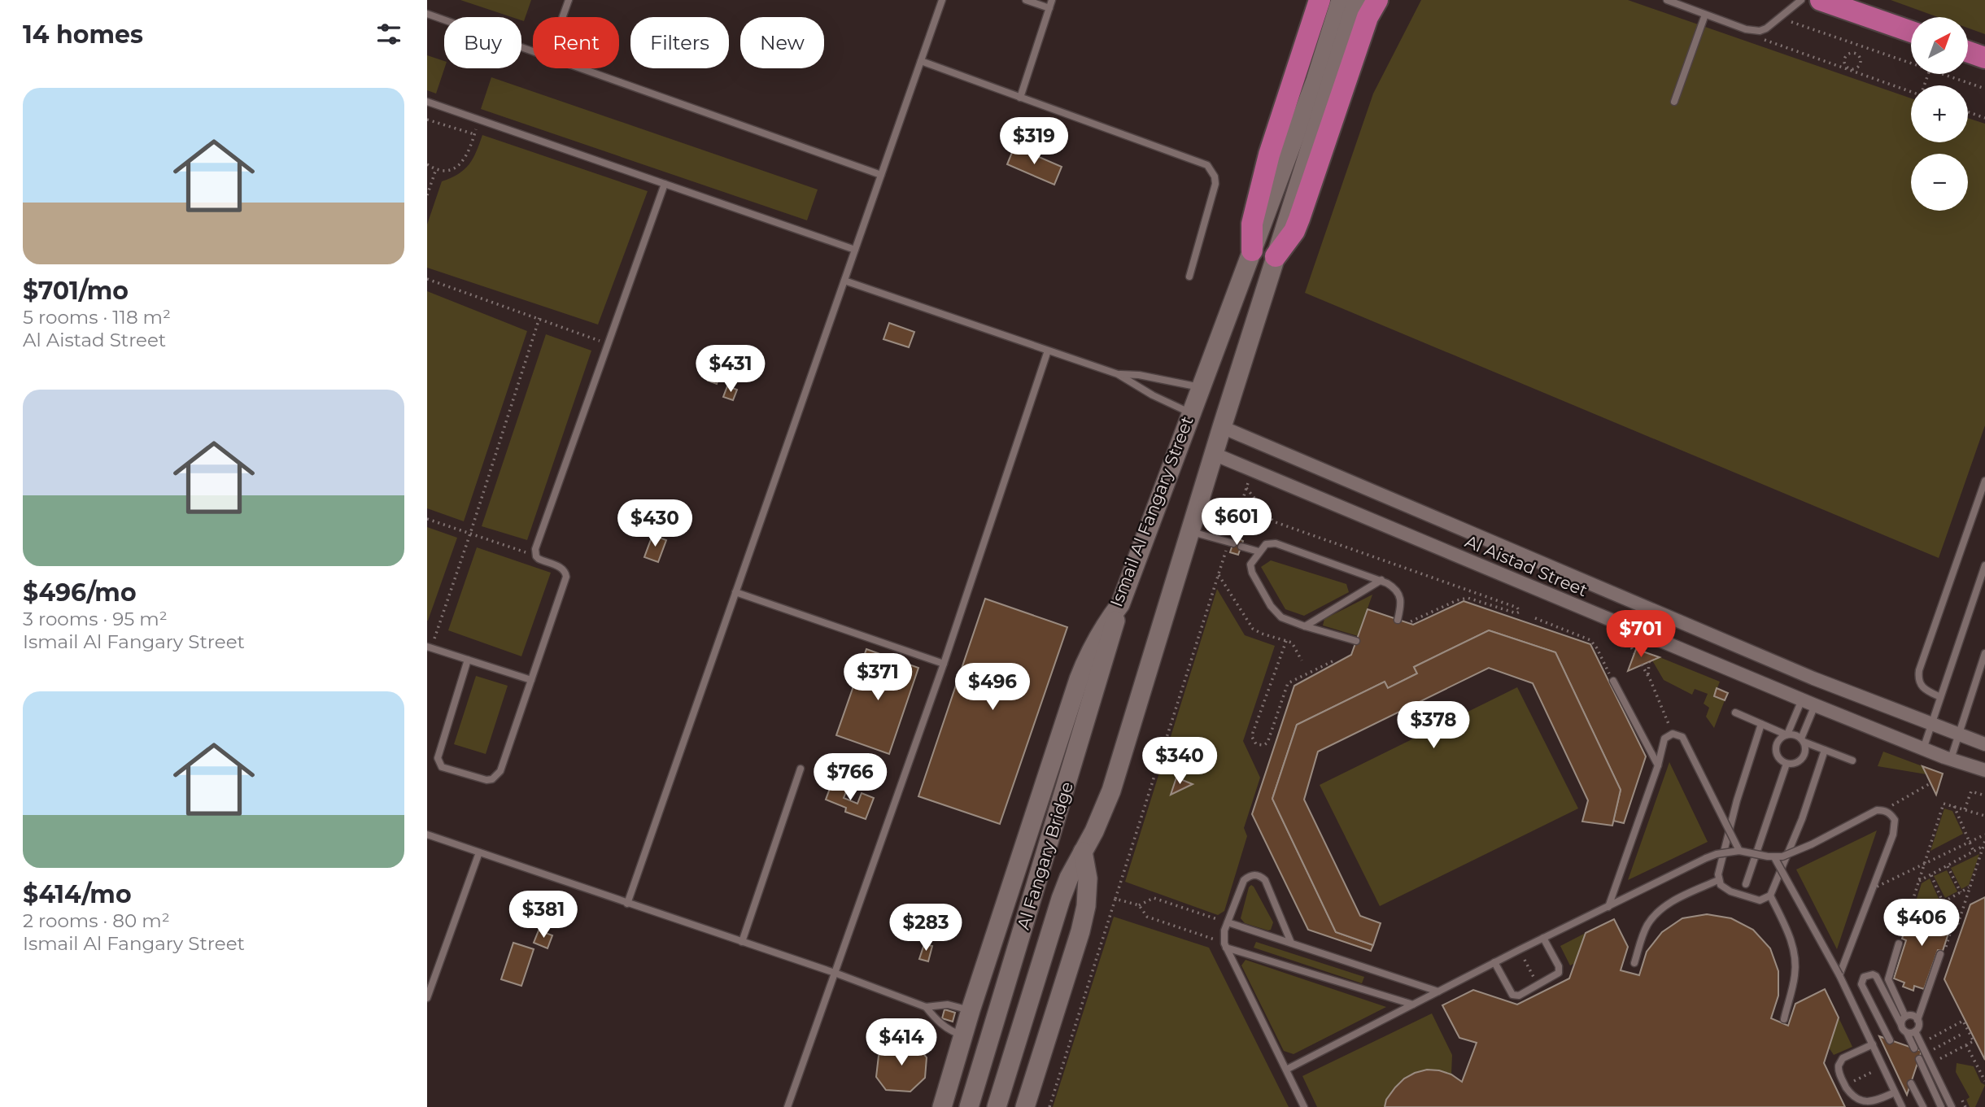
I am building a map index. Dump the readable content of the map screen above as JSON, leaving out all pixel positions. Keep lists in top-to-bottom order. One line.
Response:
{"streets":{"main road":["Ismail Al Fangary Street","Al Fangary Bridge"],"street":["Al Aistad Street"]},"crossings":[["Ismail Al Fangary Street","Al Aistad Street"],["Ismail Al Fangary Street","Al Fangary Bridge"]],"north":"top right","page":{"heading":"14 homes","map_buttons":["+","−"],"chip":["Buy","Rent","Filters","New"],"list":[{"name":"$701/mo","note":"5 rooms · 118 m² · Al Aistad Street"},{"name":"$496/mo","note":"3 rooms · 95 m² · Ismail Al Fangary Street"},{"name":"$414/mo","note":"2 rooms · 80 m² · Ismail Al Fangary Street"}],"price":["$319","$431","$601","$430","$701","$371","$496","$378","$340","$766","$381","$406","$283","$414"]}}
